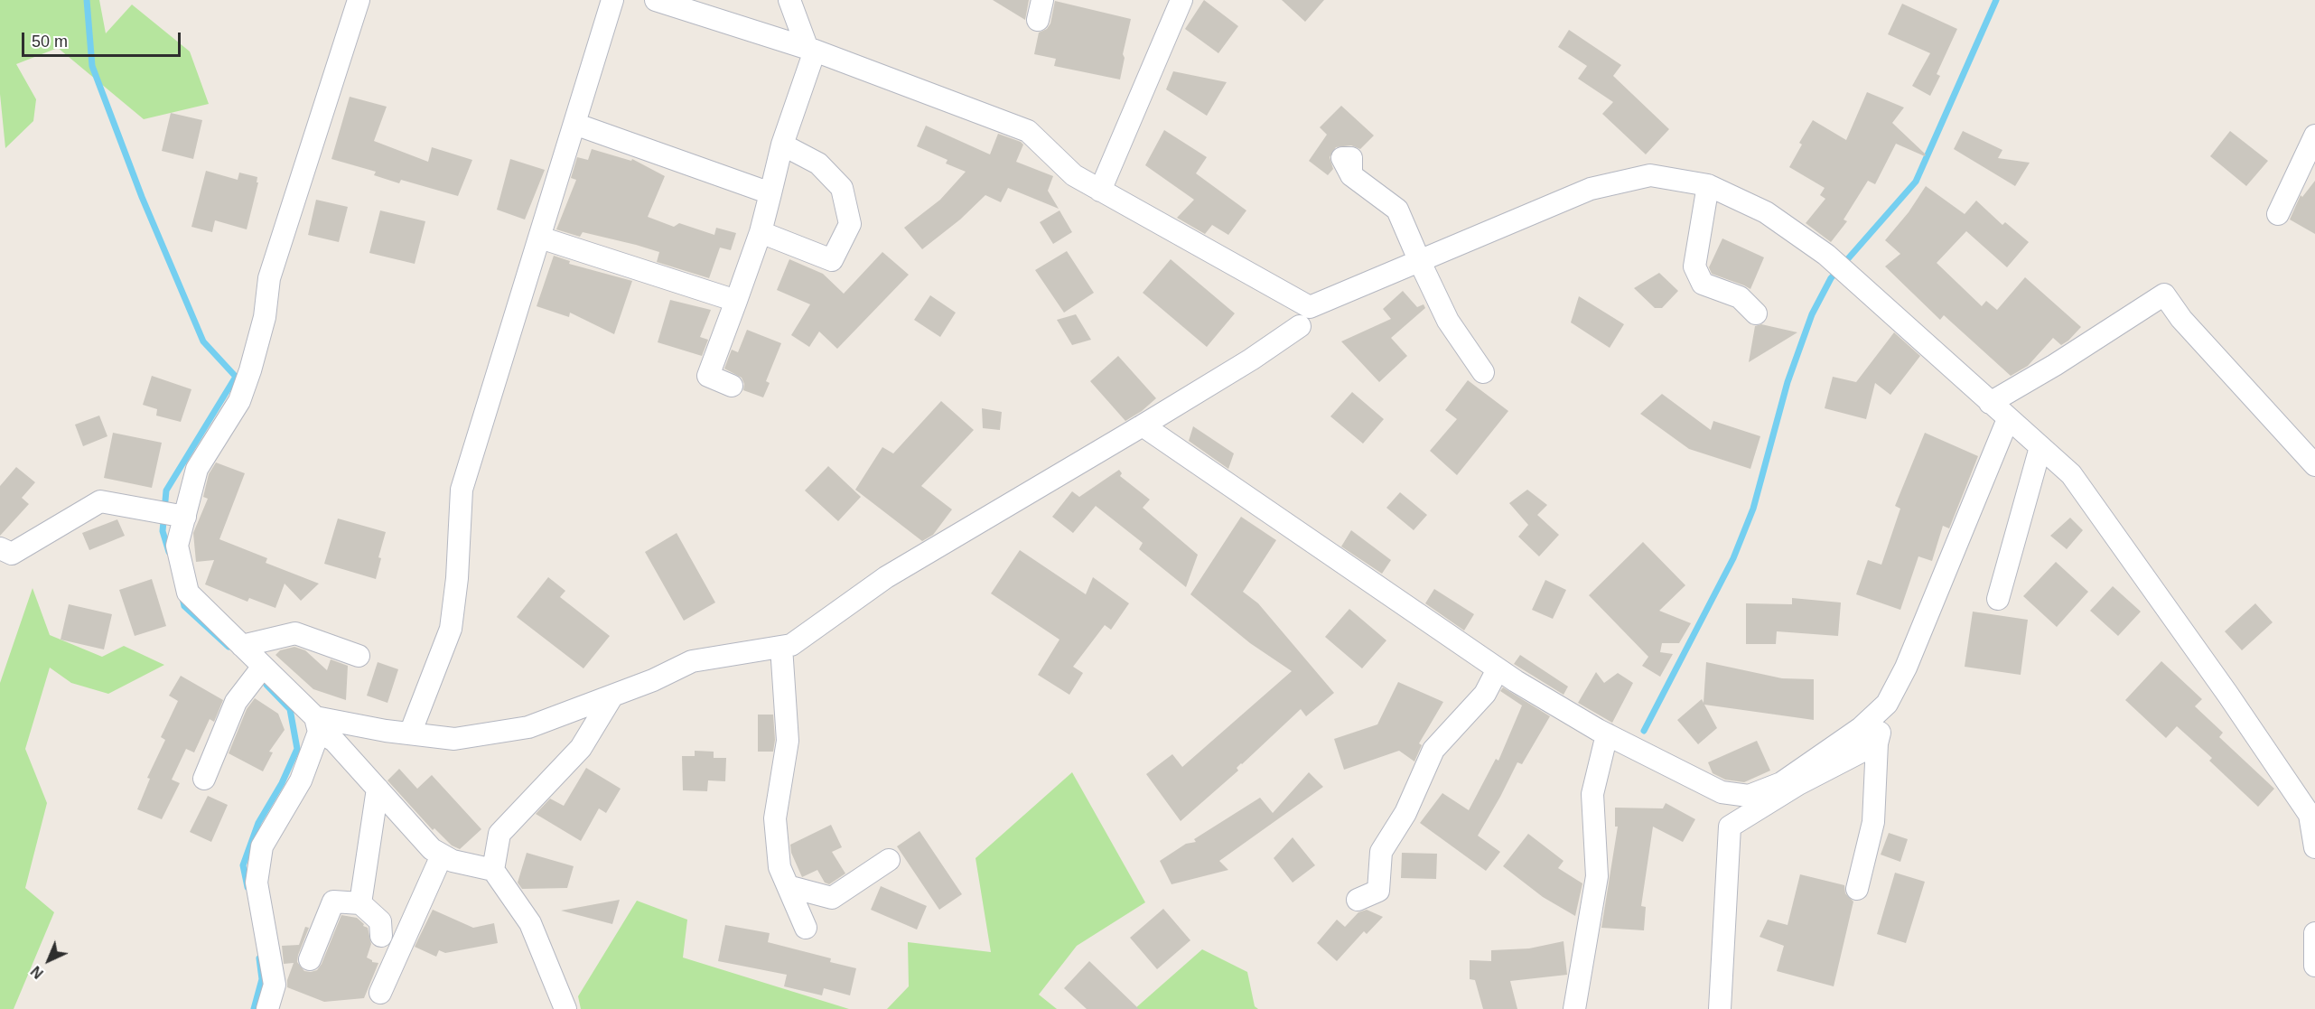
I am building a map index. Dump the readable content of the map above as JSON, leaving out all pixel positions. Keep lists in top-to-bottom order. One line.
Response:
{"scale_bar":"50 m","north":"bottom left"}
